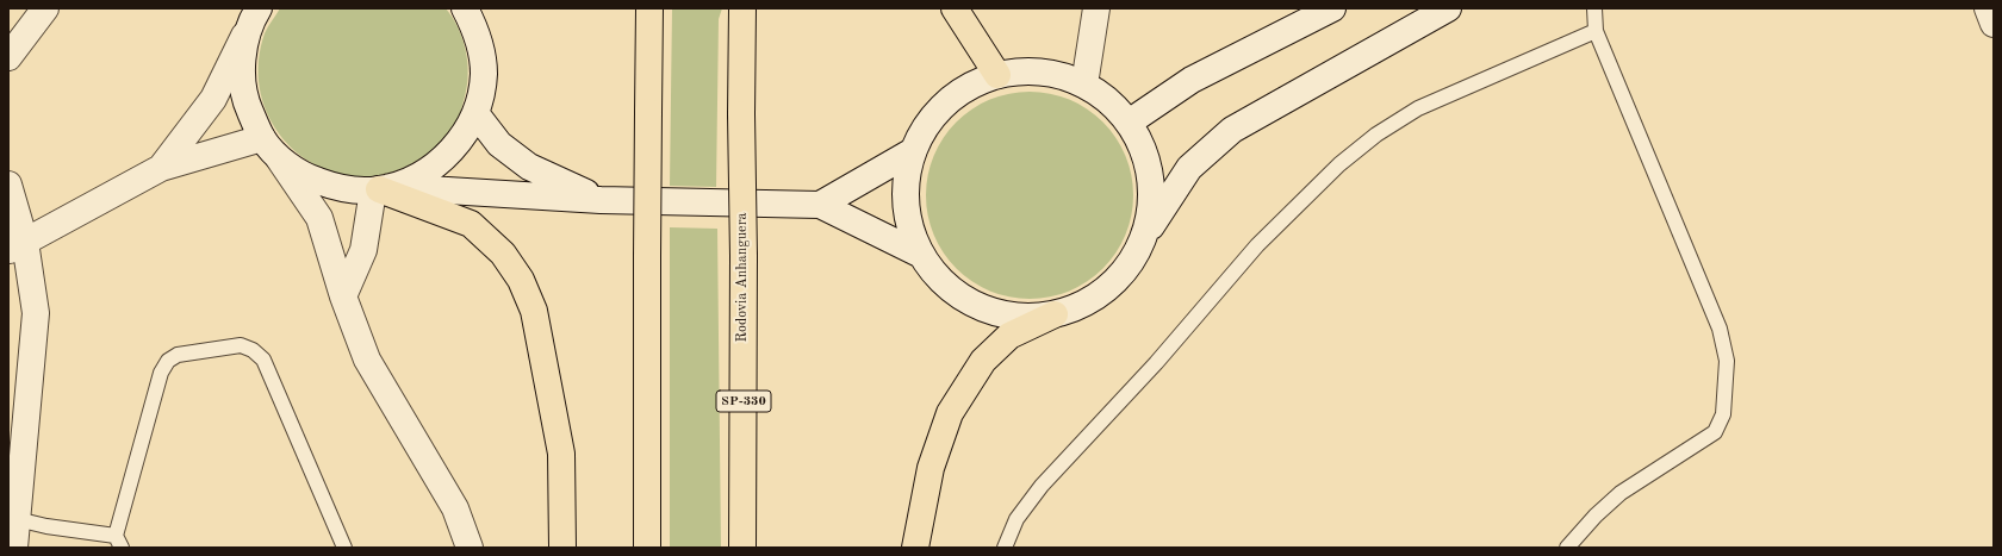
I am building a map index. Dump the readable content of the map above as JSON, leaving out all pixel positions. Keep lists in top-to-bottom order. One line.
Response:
{"streets":{"highway":["Rodovia Anhanguera","SP-330"]}}
